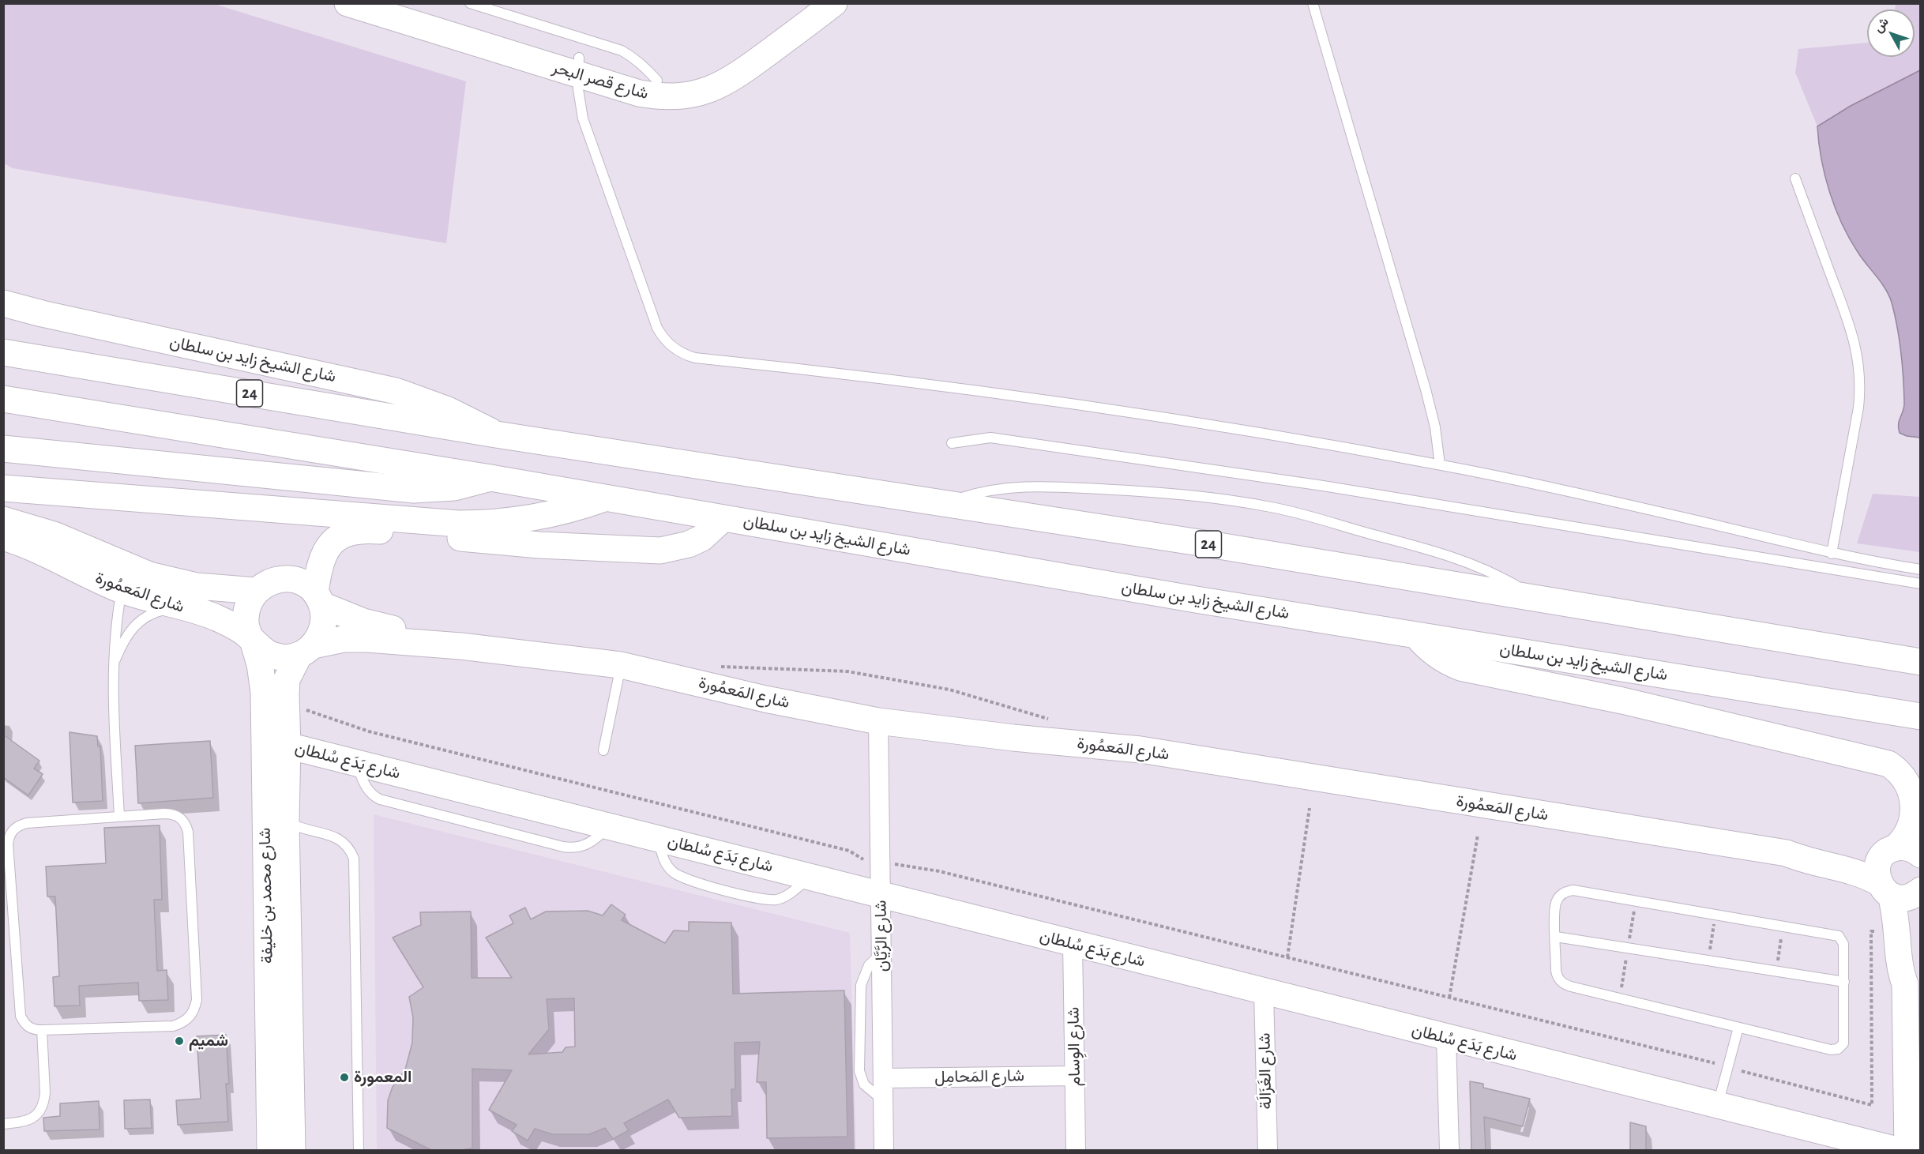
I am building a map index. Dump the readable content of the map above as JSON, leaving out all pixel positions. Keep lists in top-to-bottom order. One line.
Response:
{"streets":{"main road":["شارع قصر البحر","شارع الشيخ زايد بن سلطان","24","شارع المَعمُورة","شارع بَدَع سُلطان","شارع محمد بن خليفة"],"street":["شارع الرَّيَّان","شارع الوِسام","شارع الغَزَالَة","شارع المَحامِل"]},"crossings":[["شارع المَعمُورة","شارع محمد بن خليفة"],["شارع المَعمُورة","شارع الرَّيَّان"],["شارع بَدَع سُلطان","شارع محمد بن خليفة"],["شارع بَدَع سُلطان","شارع الرَّيَّان"],["شارع بَدَع سُلطان","شارع الوِسام"],["شارع بَدَع سُلطان","شارع الغَزَالَة"],["شارع الرَّيَّان","شارع المَحامِل"],["شارع الوِسام","شارع المَحامِل"]],"places":["شميم","المعمورة"],"north":"top left"}
